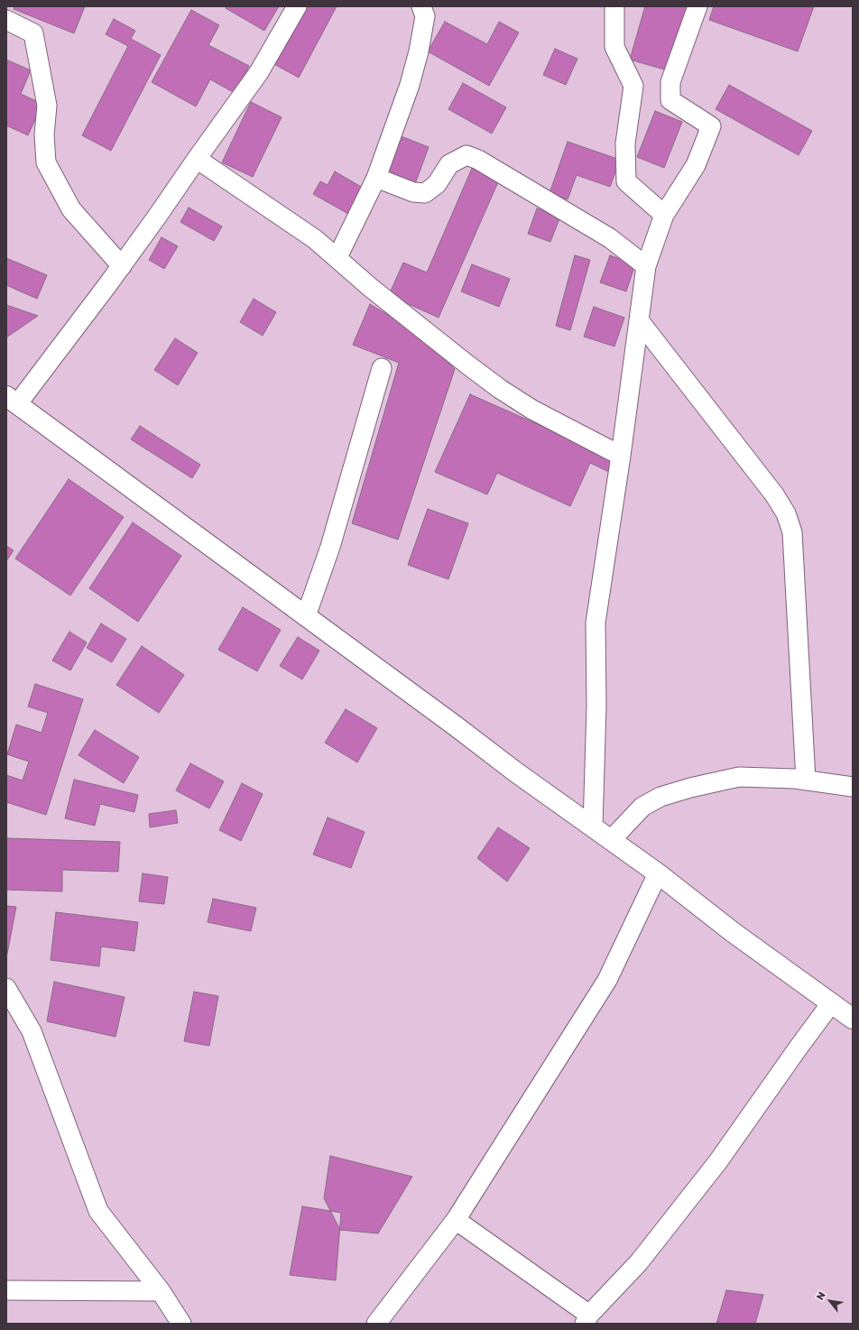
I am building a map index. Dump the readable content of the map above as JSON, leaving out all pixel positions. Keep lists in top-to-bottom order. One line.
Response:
{"north":"top left"}
